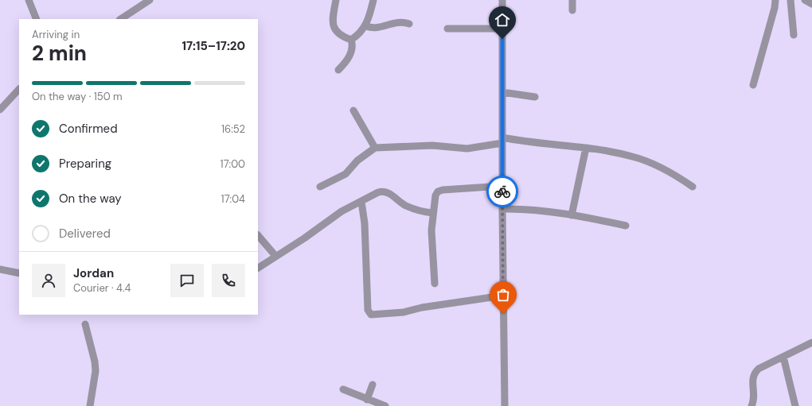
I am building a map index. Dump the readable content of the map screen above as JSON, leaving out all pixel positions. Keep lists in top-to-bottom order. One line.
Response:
{"page":{"heading":["2 min","Arriving in","17:15–17:20"],"panel":["Jordan","Courier · 4.4"],"bar":"On the way · 150 m","list":[["Confirmed","16:52"],["Preparing","17:00"],["On the way","17:04"],"Delivered"]}}
